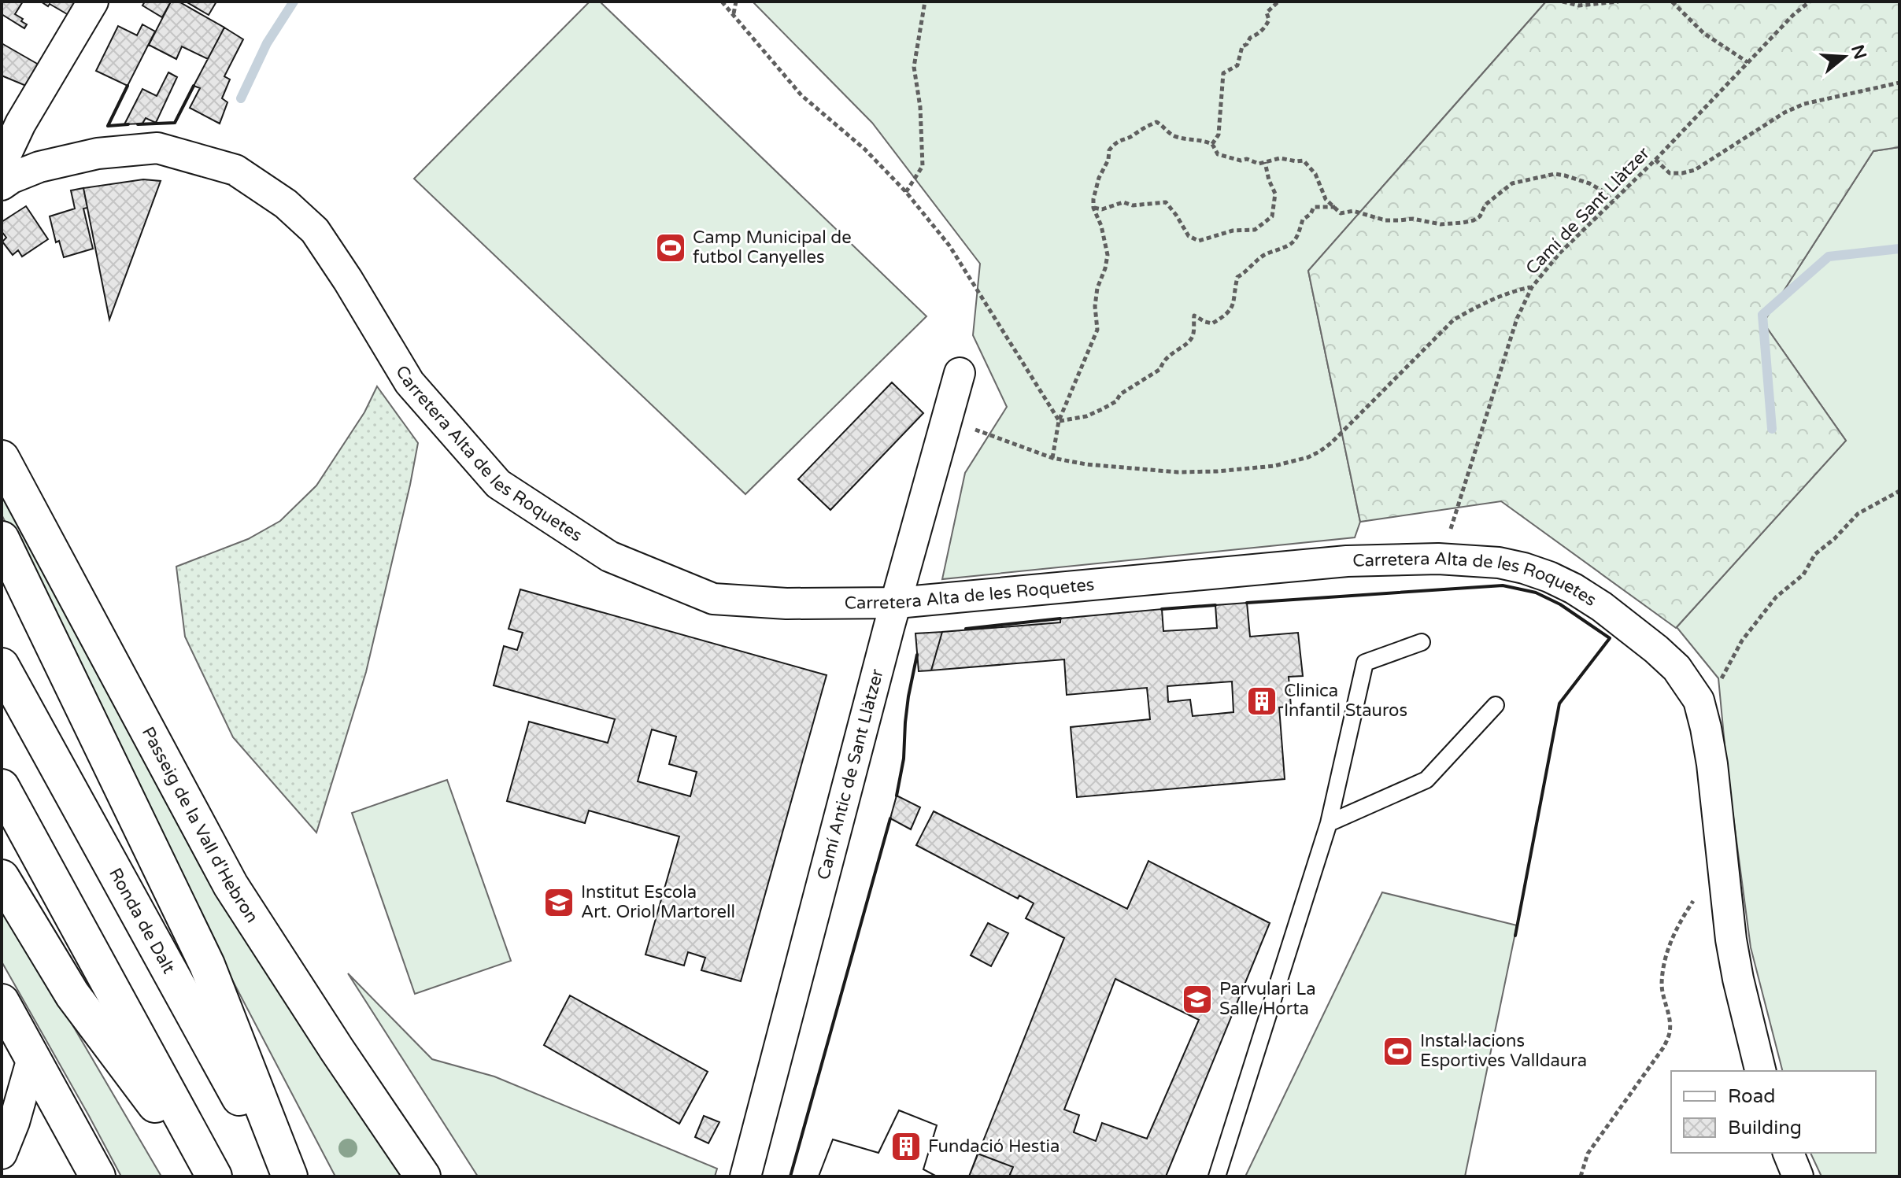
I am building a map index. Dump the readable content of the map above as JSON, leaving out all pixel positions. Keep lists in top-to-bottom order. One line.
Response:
{"streets":{"main road":["Passeig de la Vall d'Hebron","Ronda de Dalt"],"street":["Carretera Alta de les Roquetes","Camí Antic de Sant Llàtzer"],"path":["Camí de Sant Llàtzer"]},"crossings":[["Camí de Sant Llàtzer","Carretera Alta de les Roquetes"],["Carretera Alta de les Roquetes","Camí Antic de Sant Llàtzer"]],"places":{"sports":["Camp Municipal de futbol Canyelles","Instal·lacions Esportives Valldaura"],"building":["Clinica Infantil Stauros","Fundació Hestia"],"school or university":["Institut Escola Art. Oriol Martorell","Parvulari La Salle Horta"]},"legend":["Road","Building"],"north":"right"}
